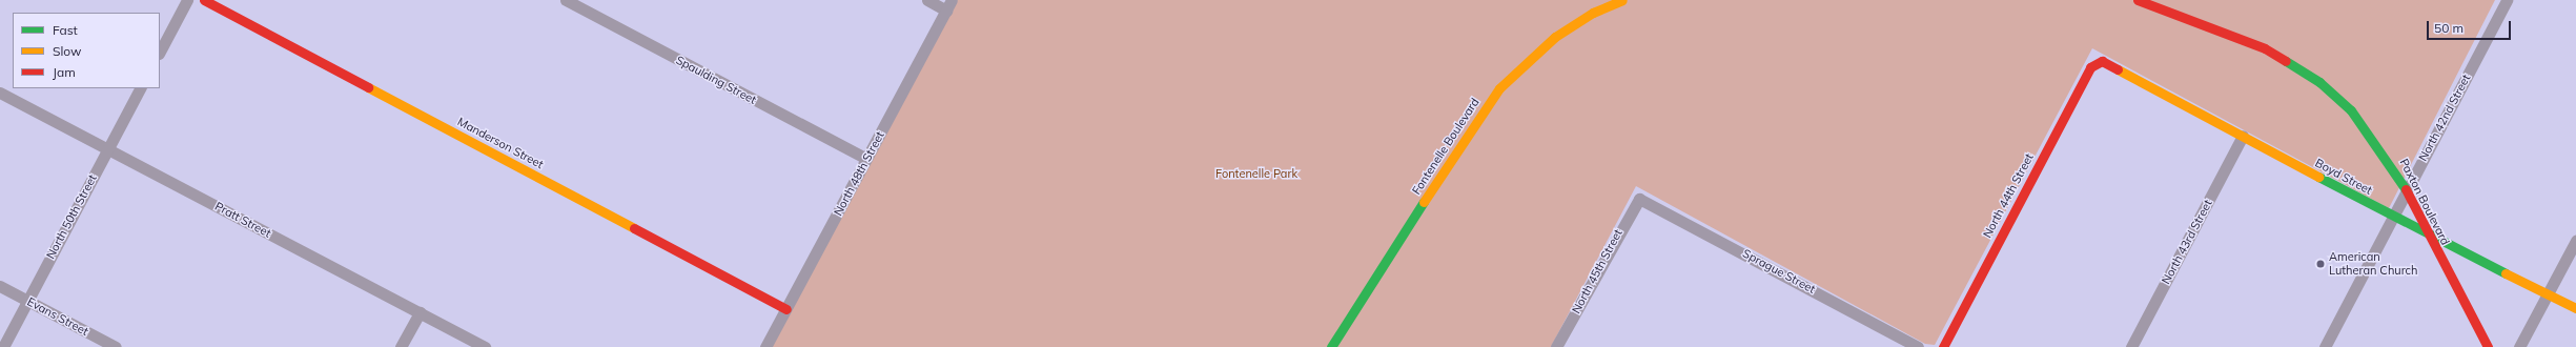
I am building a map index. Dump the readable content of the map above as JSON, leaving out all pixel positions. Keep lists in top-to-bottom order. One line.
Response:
{"streets":{"street":["Spaulding Street","North 42nd Street","Manderson Street","Fontenelle Boulevard","North 48th Street","Boyd Street","North 44th Street","Paxton Boulevard","North 50th Street","Pratt Street","North 43rd Street","North 45th Street","Sprague Street","Evans Street"]},"crossings":[["Spaulding Street","North 48th Street"],["North 42nd Street","Boyd Street"],["North 42nd Street","Paxton Boulevard"],["Manderson Street","North 48th Street"],["Boyd Street","North 44th Street"],["Boyd Street","Paxton Boulevard"],["Boyd Street","North 43rd Street"],["North 50th Street","Pratt Street"],["North 50th Street","Evans Street"],["North 45th Street","Sprague Street"]],"parks":["Fontenelle Park"],"places":["American Lutheran Church"],"legend":["Fast","Slow","Jam"],"scale_bar":"50 m"}
